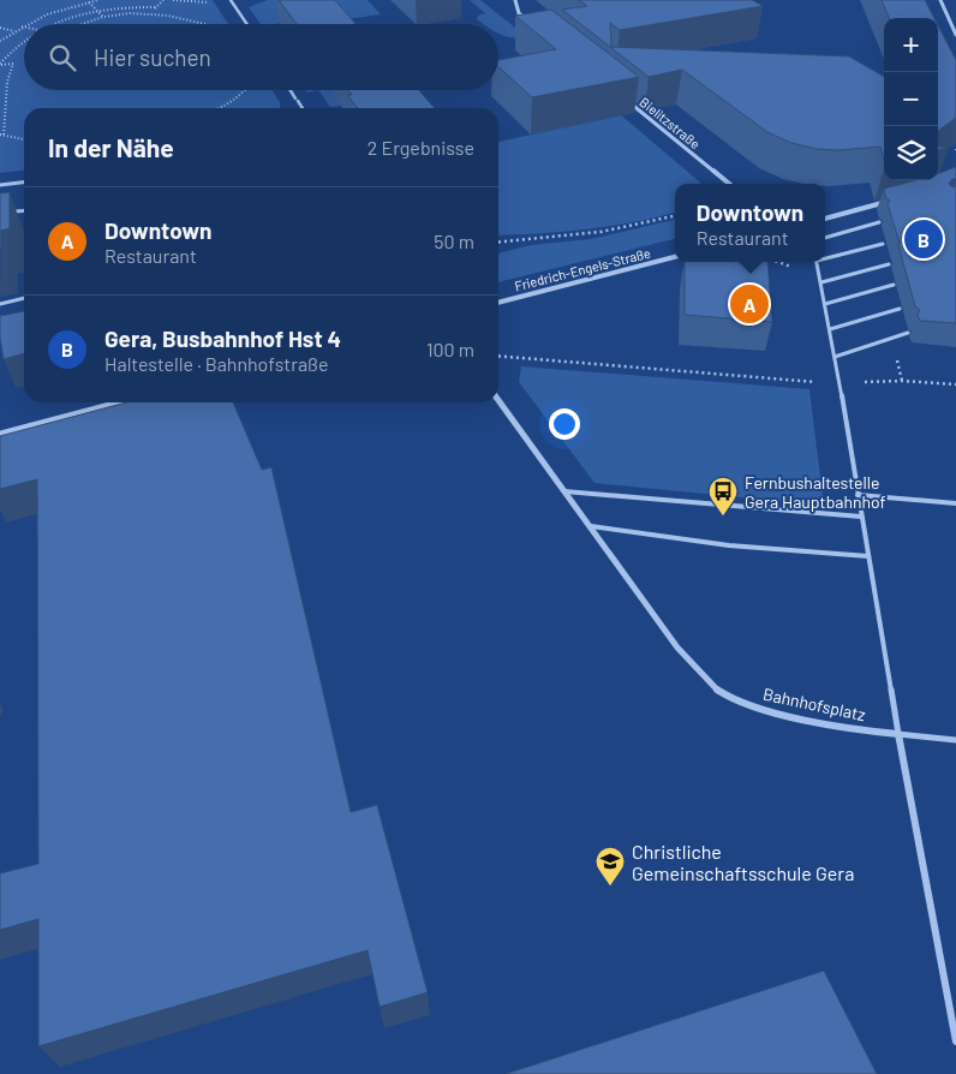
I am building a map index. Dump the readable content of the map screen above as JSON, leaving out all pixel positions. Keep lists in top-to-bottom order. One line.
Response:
{"streets":{"street":["Bielitzstraße","Friedrich-Engels-Straße","Bahnhofsplatz"]},"places":{"bus stop":["Fernbushaltestelle Gera Hauptbahnhof"],"school or university":["Christliche Gemeinschaftsschule Gera"]},"page":{"map_buttons":["+","−"],"search":"Hier suchen","heading":["In der Nähe","2 Ergebnisse"],"popup":["Downtown","Restaurant"],"list":[{"mark":"A","name":"Downtown","note":"Restaurant","value":"50 m"},{"mark":"B","name":"Gera, Busbahnhof Hst 4","note":"Haltestelle · Bahnhofstraße","value":"100 m"}],"pins":["B","A"]}}
